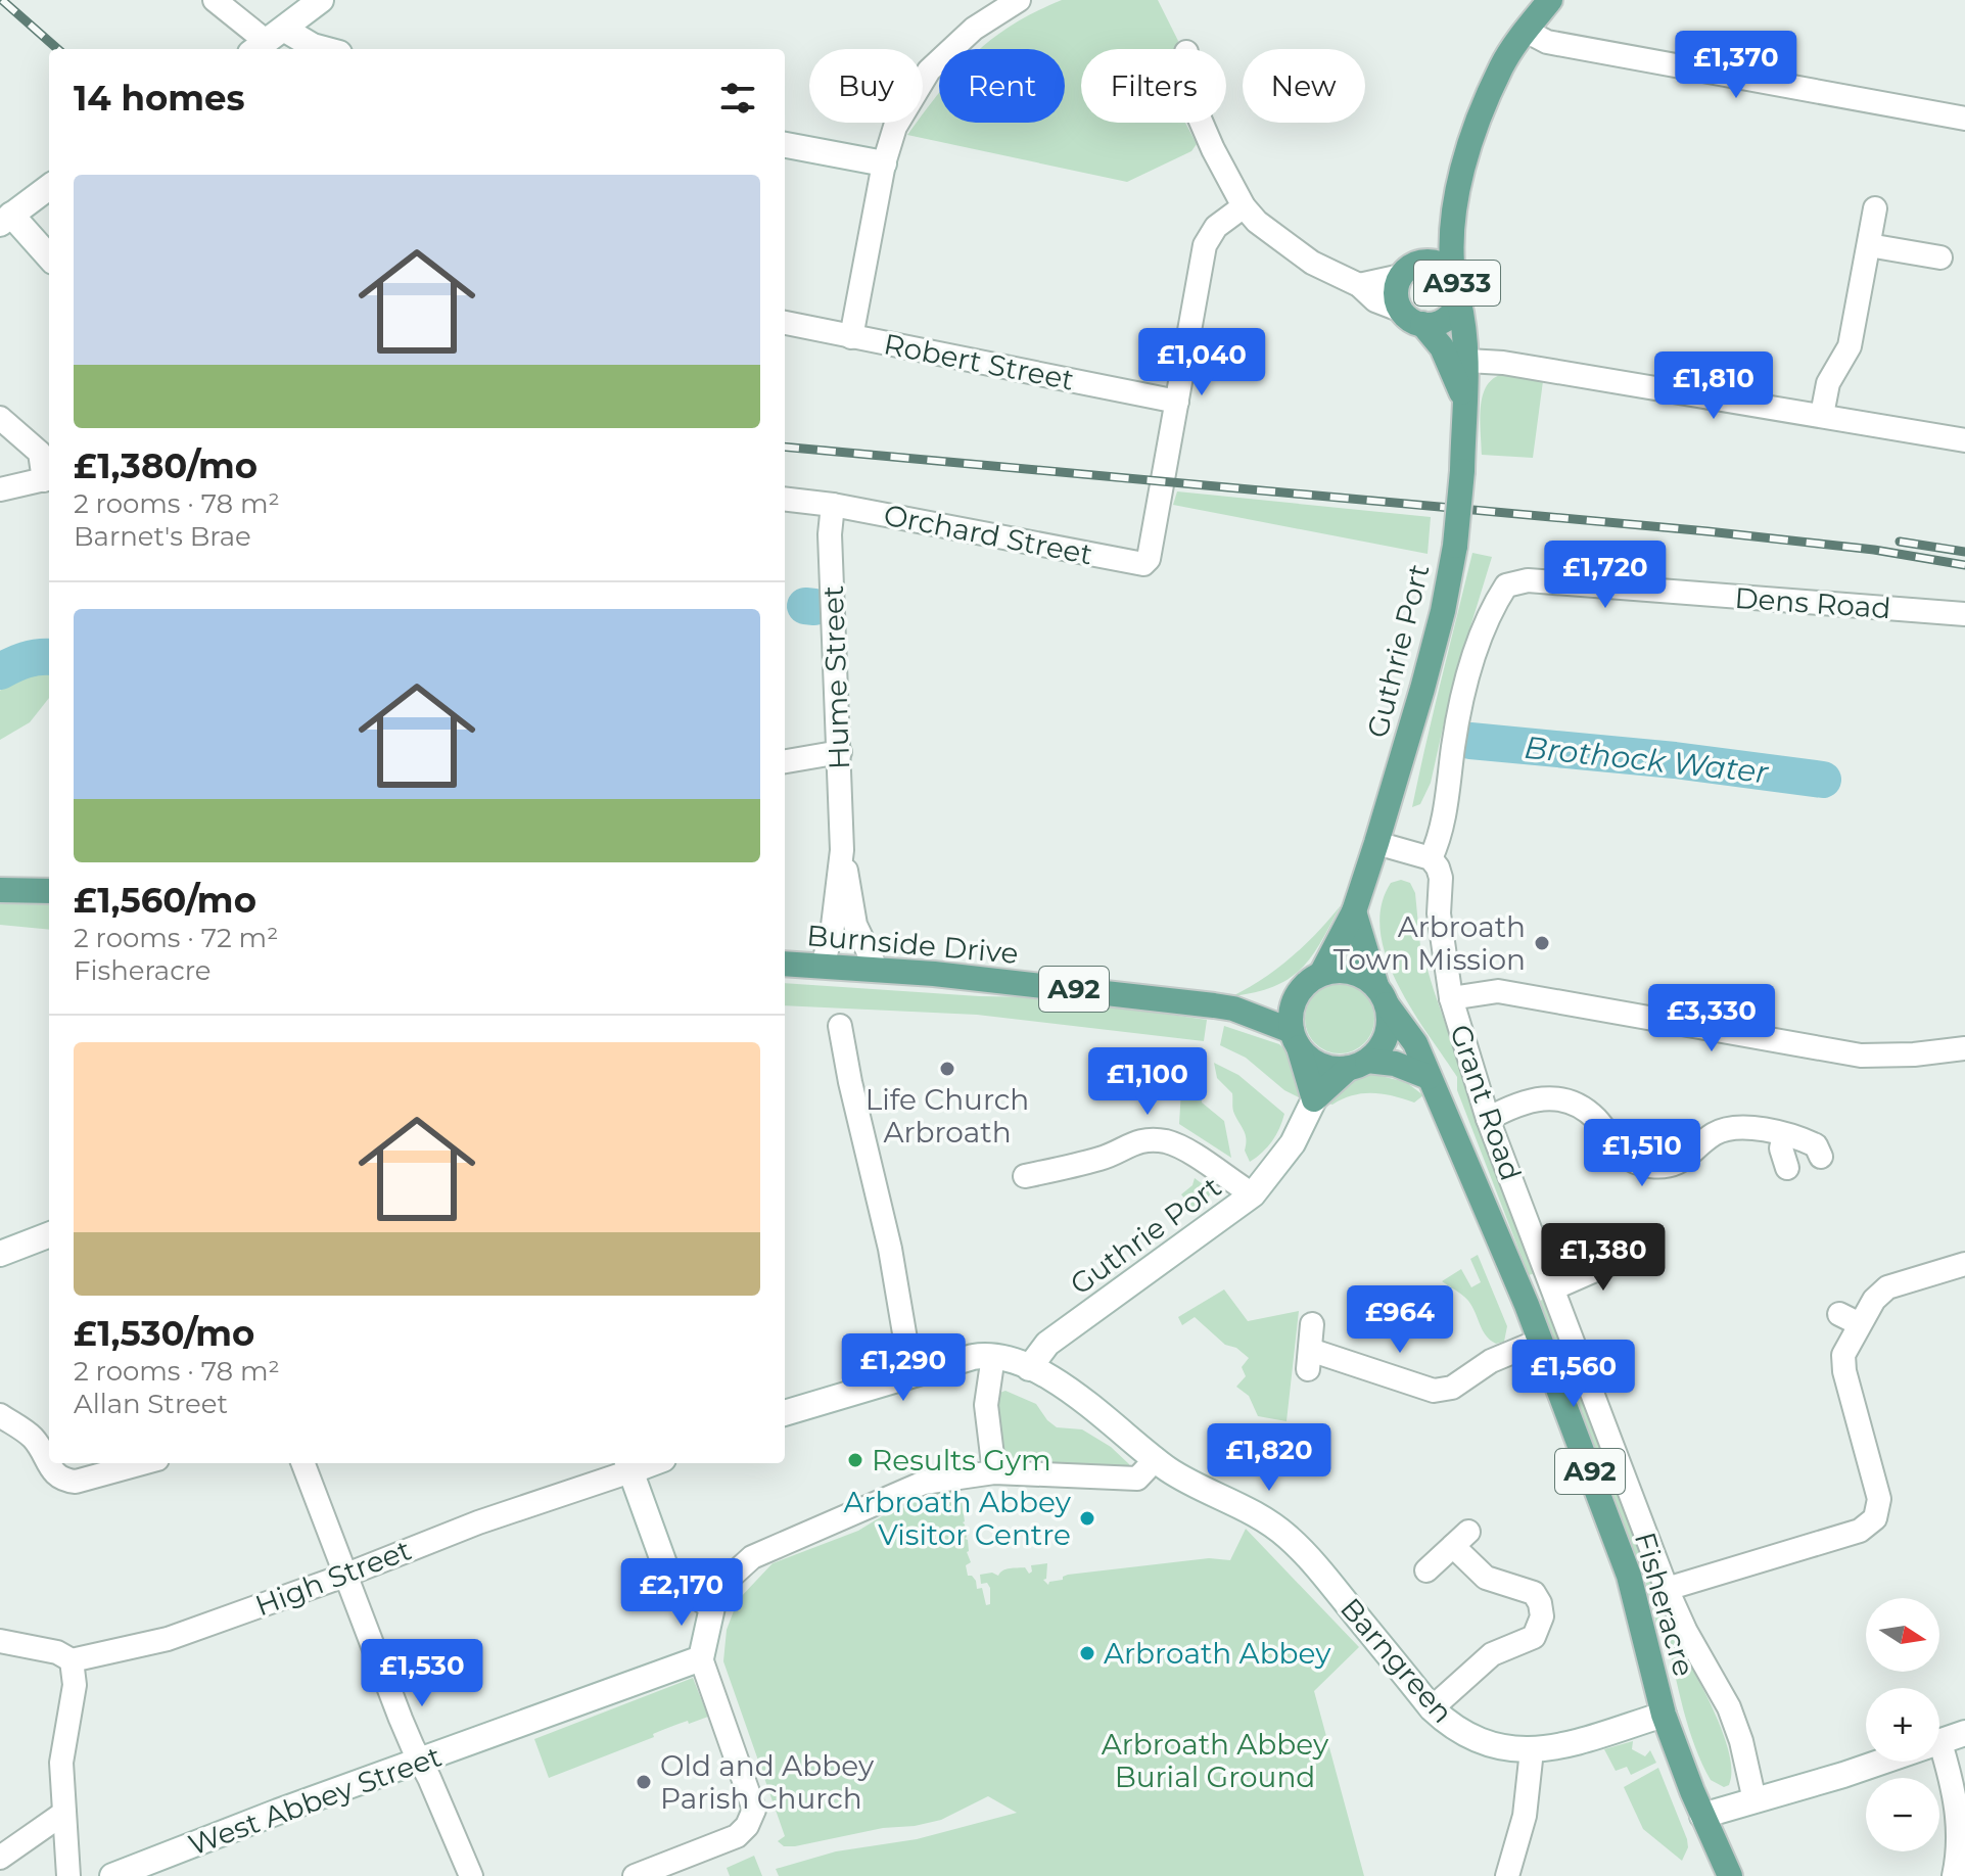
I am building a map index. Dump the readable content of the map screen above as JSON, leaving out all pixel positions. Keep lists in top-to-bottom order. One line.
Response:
{"streets":{"main road":["A933","Guthrie Port","Burnside Drive","A92","Fisheracre"],"street":["Robert Street","Orchard Street","Dens Road","Hume Street","Grant Road","High Street","Barngreen","West Abbey Street"]},"crossings":[["A933","Guthrie Port"],["Robert Street","Orchard Street"],["Orchard Street","Hume Street"],["Dens Road","Grant Road"],["Guthrie Port","Burnside Drive"],["Guthrie Port","A92"],["Guthrie Port","Fisheracre"],["Guthrie Port","Barngreen"],["Hume Street","Burnside Drive"],["Burnside Drive","A92"],["Burnside Drive","Fisheracre"],["A92","Fisheracre"],["Fisheracre","Barngreen"]],"water":["Brothock Water"],"parks":["Arbroath Abbey Burial Ground"],"places":["Arbroath Town Mission","Life Church Arbroath","Results Gym","Arbroath Abbey Visitor Centre","Arbroath Abbey","Old and Abbey Parish Church"],"north":"right","page":{"price":["£1,370","£1,040","£1,810","£1,720","£3,330","£1,100","£1,510","£1,380","£964","£1,290","£1,560","£1,820","£2,170","£1,530"],"chip":["Buy","Rent","Filters","New"],"heading":"14 homes","list":[{"name":"£1,380/mo","note":"2 rooms · 78 m² · Barnet's Brae"},{"name":"£1,560/mo","note":"2 rooms · 72 m² · Fisheracre"},{"name":"£1,530/mo","note":"2 rooms · 78 m² · Allan Street"}],"map_buttons":["+","−"]}}
